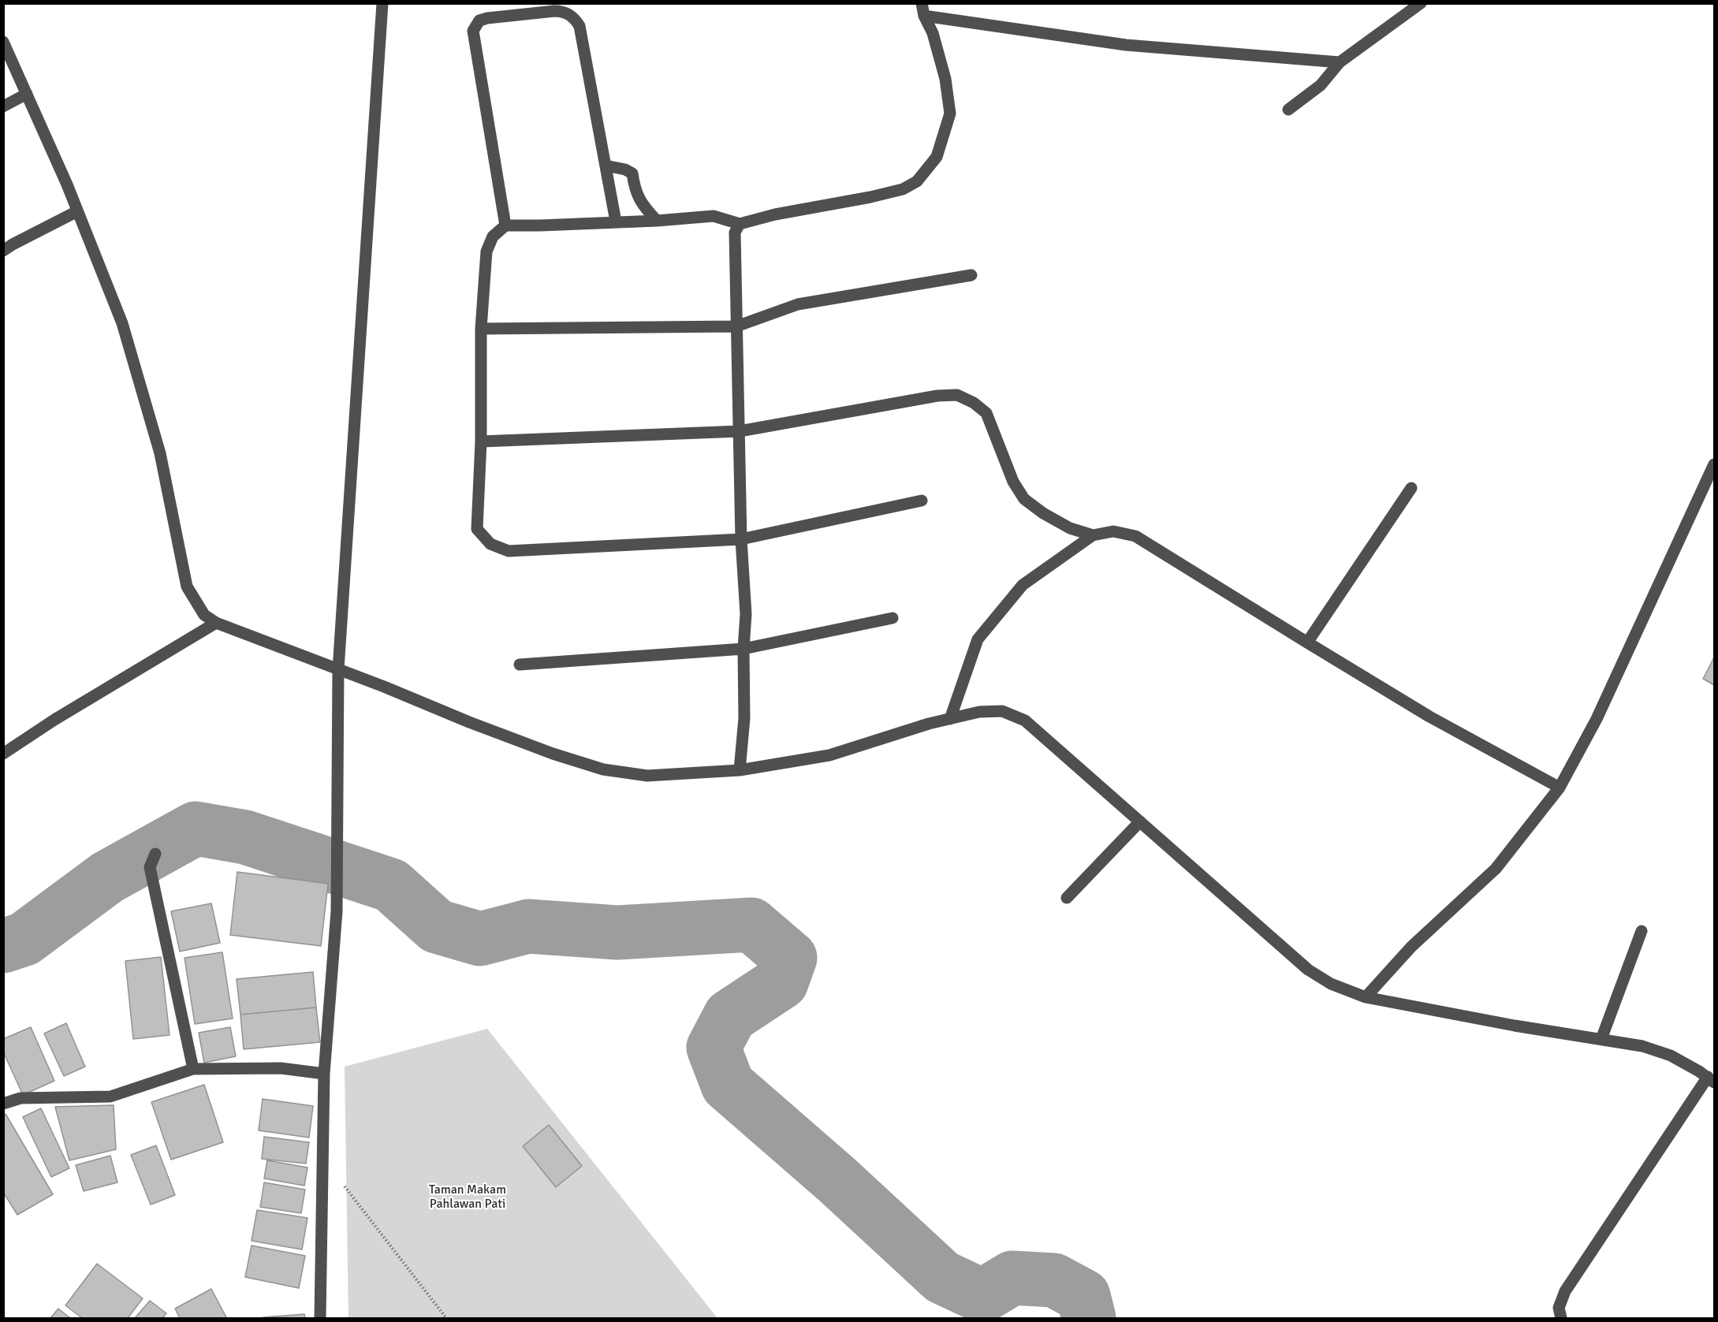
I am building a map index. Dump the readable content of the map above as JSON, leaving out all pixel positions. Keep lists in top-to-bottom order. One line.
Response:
{"parks":["Taman Makam Pahlawan Pati"]}
